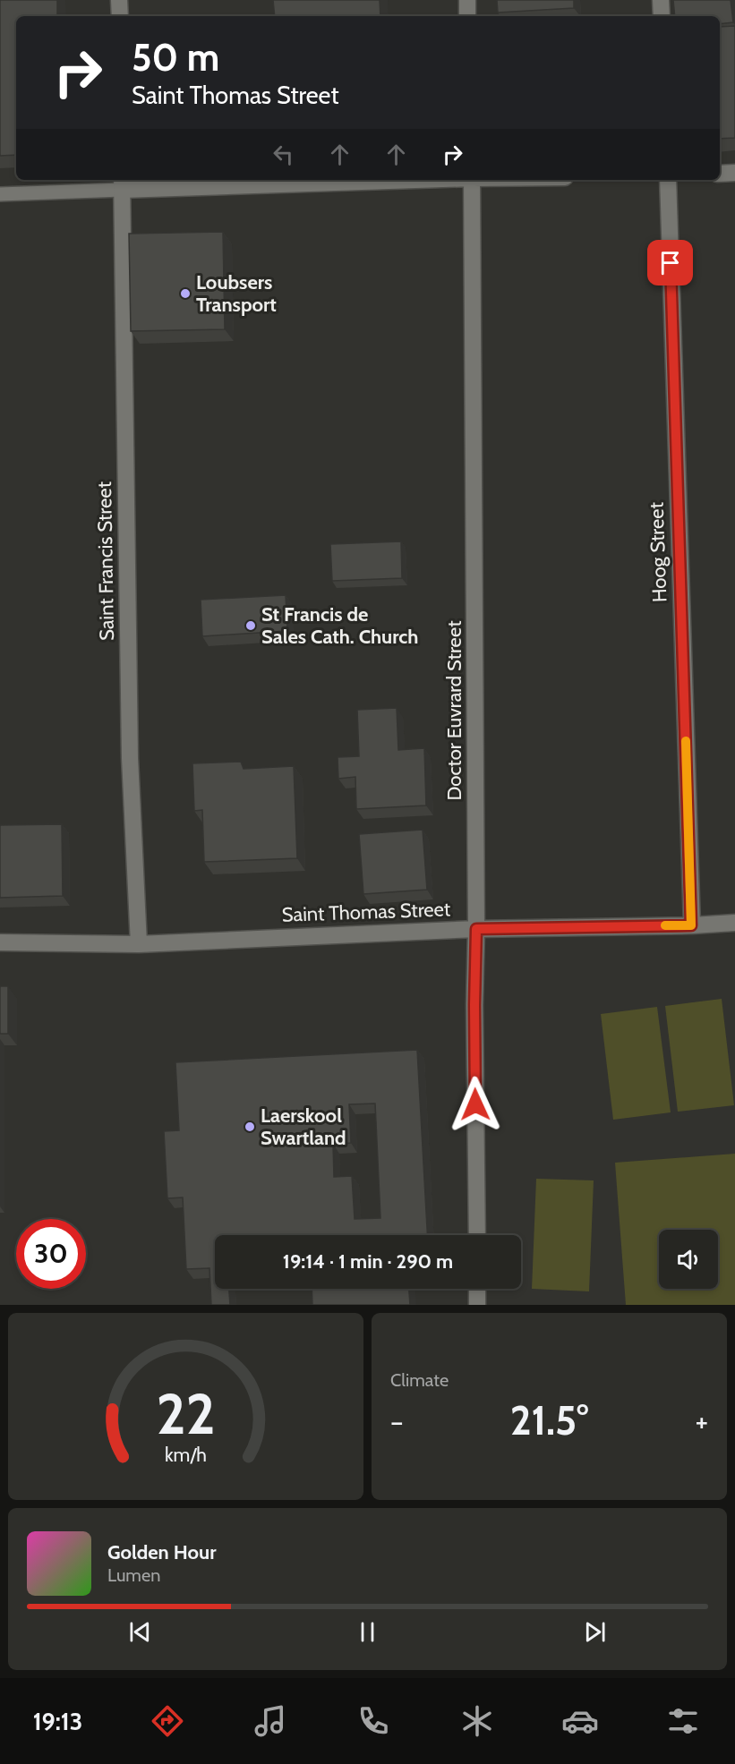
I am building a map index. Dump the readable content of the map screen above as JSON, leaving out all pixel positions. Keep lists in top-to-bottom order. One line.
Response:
{"streets":{"street":["Hoog Street","Saint Francis Street","Doctor Euvrard Street","Saint Thomas Street"]},"crossings":[["Hoog Street","Saint Thomas Street"],["Saint Francis Street","Saint Thomas Street"],["Doctor Euvrard Street","Saint Thomas Street"]],"places":["Loubsers Transport","St Francis de Sales Cath. Church","Laerskool Swartland"],"page":{"turn":["50 m","Saint Thomas Street"],"limit":"30","trip":"19:14 · 1 min · 290 m","tile":"Climate","heat":["−","21.5°","+"],"song":["Golden Hour","Lumen"],"tabs":"19:13","gauge":["22","km/h"]}}
